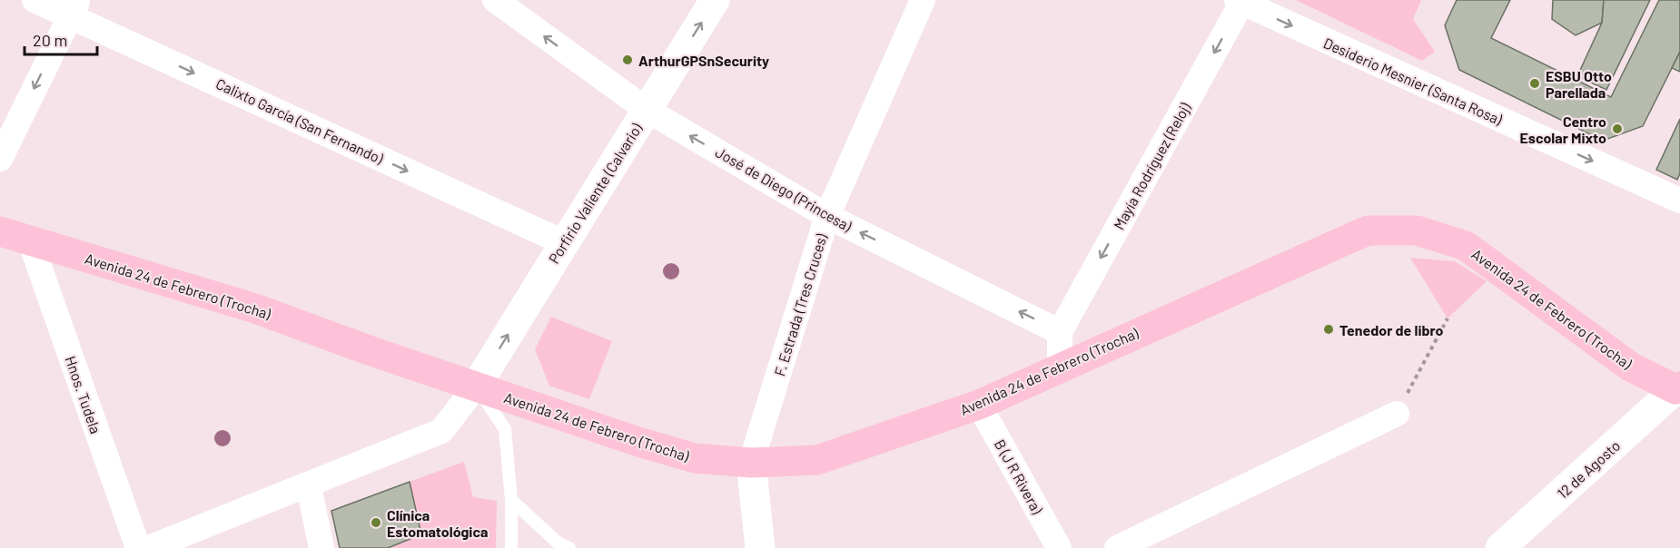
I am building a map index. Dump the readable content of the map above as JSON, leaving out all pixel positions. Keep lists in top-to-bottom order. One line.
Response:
{"streets":{"main road":["Avenida 24 de Febrero (Trocha)"],"street":["Desiderio Mesnier (Santa Rosa)","Calixto García (San Fernando)","Mayía Rodríguez (Reloj)","José de Diego (Princesa)","Porfirio Valiente (Calvario)","F. Estrada (Tres Cruces)","Hnos. Tudela","12 de Agosto","B (J R Rivera)"]},"crossings":[["Desiderio Mesnier (Santa Rosa)","Mayía Rodríguez (Reloj)"],["Calixto García (San Fernando)","Porfirio Valiente (Calvario)"],["Mayía Rodríguez (Reloj)","José de Diego (Princesa)"],["José de Diego (Princesa)","Porfirio Valiente (Calvario)"],["José de Diego (Princesa)","F. Estrada (Tres Cruces)"],["Porfirio Valiente (Calvario)","Avenida 24 de Febrero (Trocha)"],["Avenida 24 de Febrero (Trocha)","F. Estrada (Tres Cruces)"],["Avenida 24 de Febrero (Trocha)","Hnos. Tudela"],["Avenida 24 de Febrero (Trocha)","12 de Agosto"],["Avenida 24 de Febrero (Trocha)","B (J R Rivera)"]],"one_way":["Desiderio Mesnier (Santa Rosa)","Calixto García (San Fernando)","Mayía Rodríguez (Reloj)","José de Diego (Princesa)","Porfirio Valiente (Calvario)"],"places":["ArthurGPSnSecurity","ESBU Otto Parellada","Centro Escolar Mixto","Tenedor de libro","Clínica Estomatológica"],"scale_bar":"20 m"}
